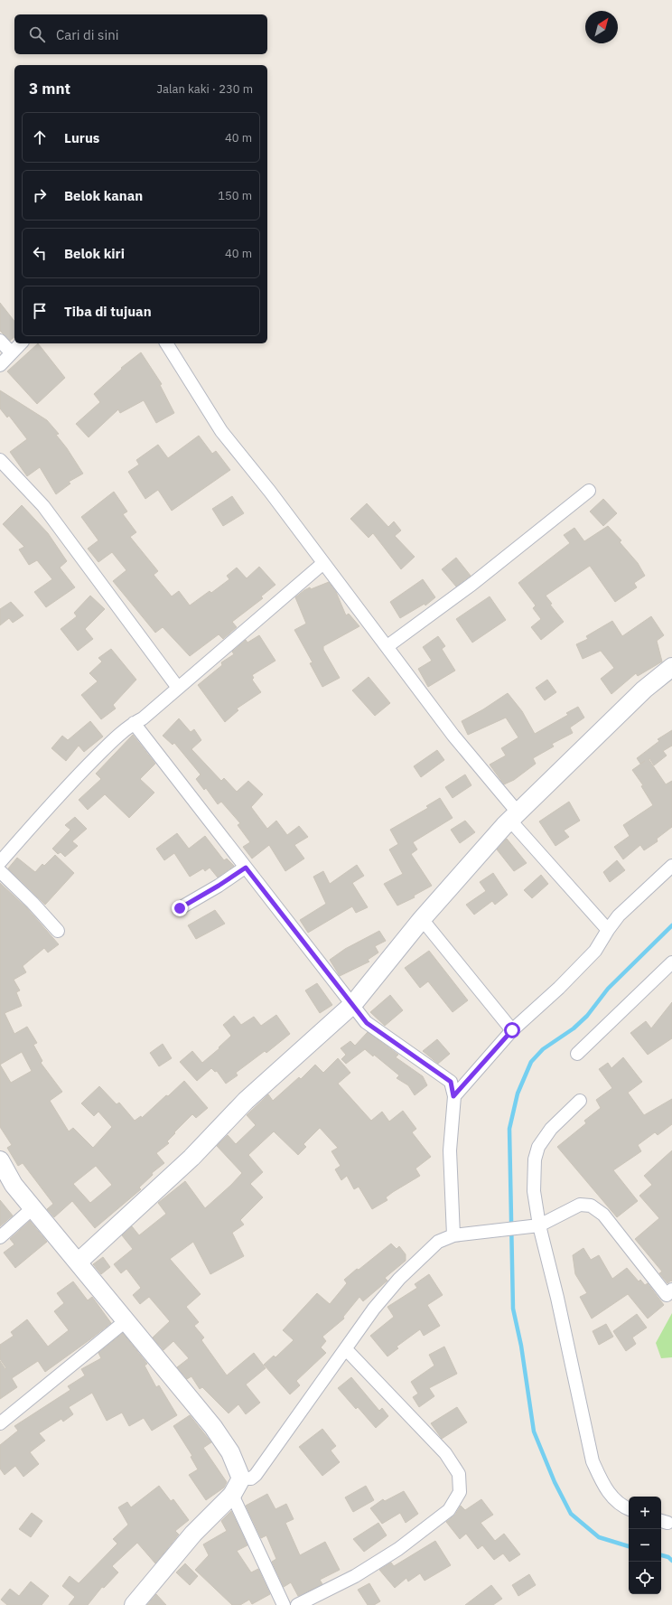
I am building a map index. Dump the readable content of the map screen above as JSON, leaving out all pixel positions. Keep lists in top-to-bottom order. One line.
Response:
{"north":"top right","page":{"search":"Cari di sini","heading":["3 mnt","Jalan kaki · 230 m"],"list":[["Lurus","40 m"],["Belok kanan","150 m"],["Belok kiri","40 m"],"Tiba di tujuan"],"map_buttons":["+","−"]}}
